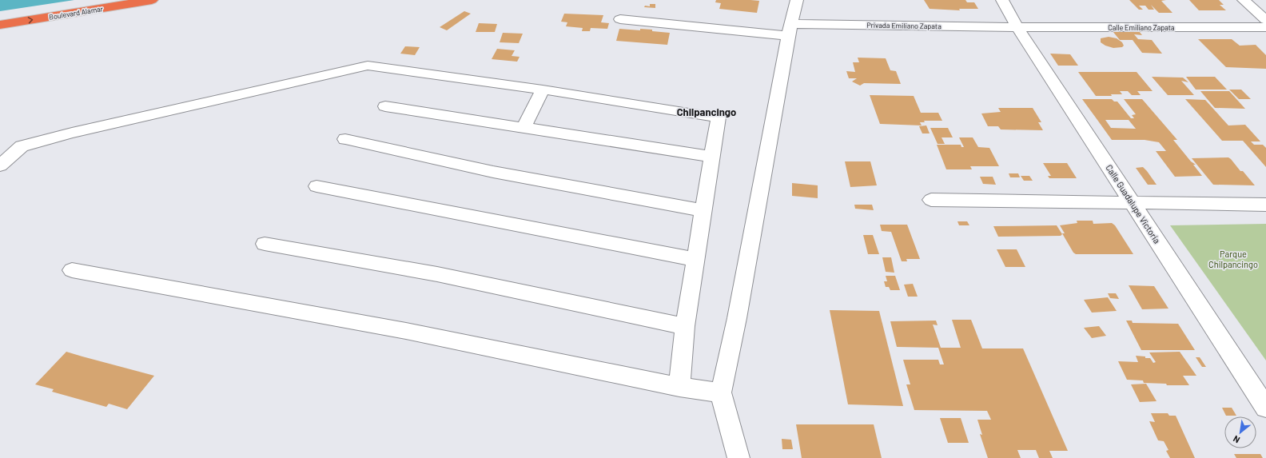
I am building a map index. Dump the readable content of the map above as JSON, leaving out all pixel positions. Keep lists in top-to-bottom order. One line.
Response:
{"streets":{"highway":["Boulevard Alamar"],"street":["Privada Emiliano Zapata","Calle Emiliano Zapata","Calle Guadalupe Victoria"]},"crossings":[["Privada Emiliano Zapata","Calle Emiliano Zapata"],["Privada Emiliano Zapata","Calle Guadalupe Victoria"],["Calle Emiliano Zapata","Calle Guadalupe Victoria"]],"one_way":["Boulevard Alamar"],"districts":["Chilpancingo"],"parks":["Parque Chilpancingo"],"north":"bottom left"}
